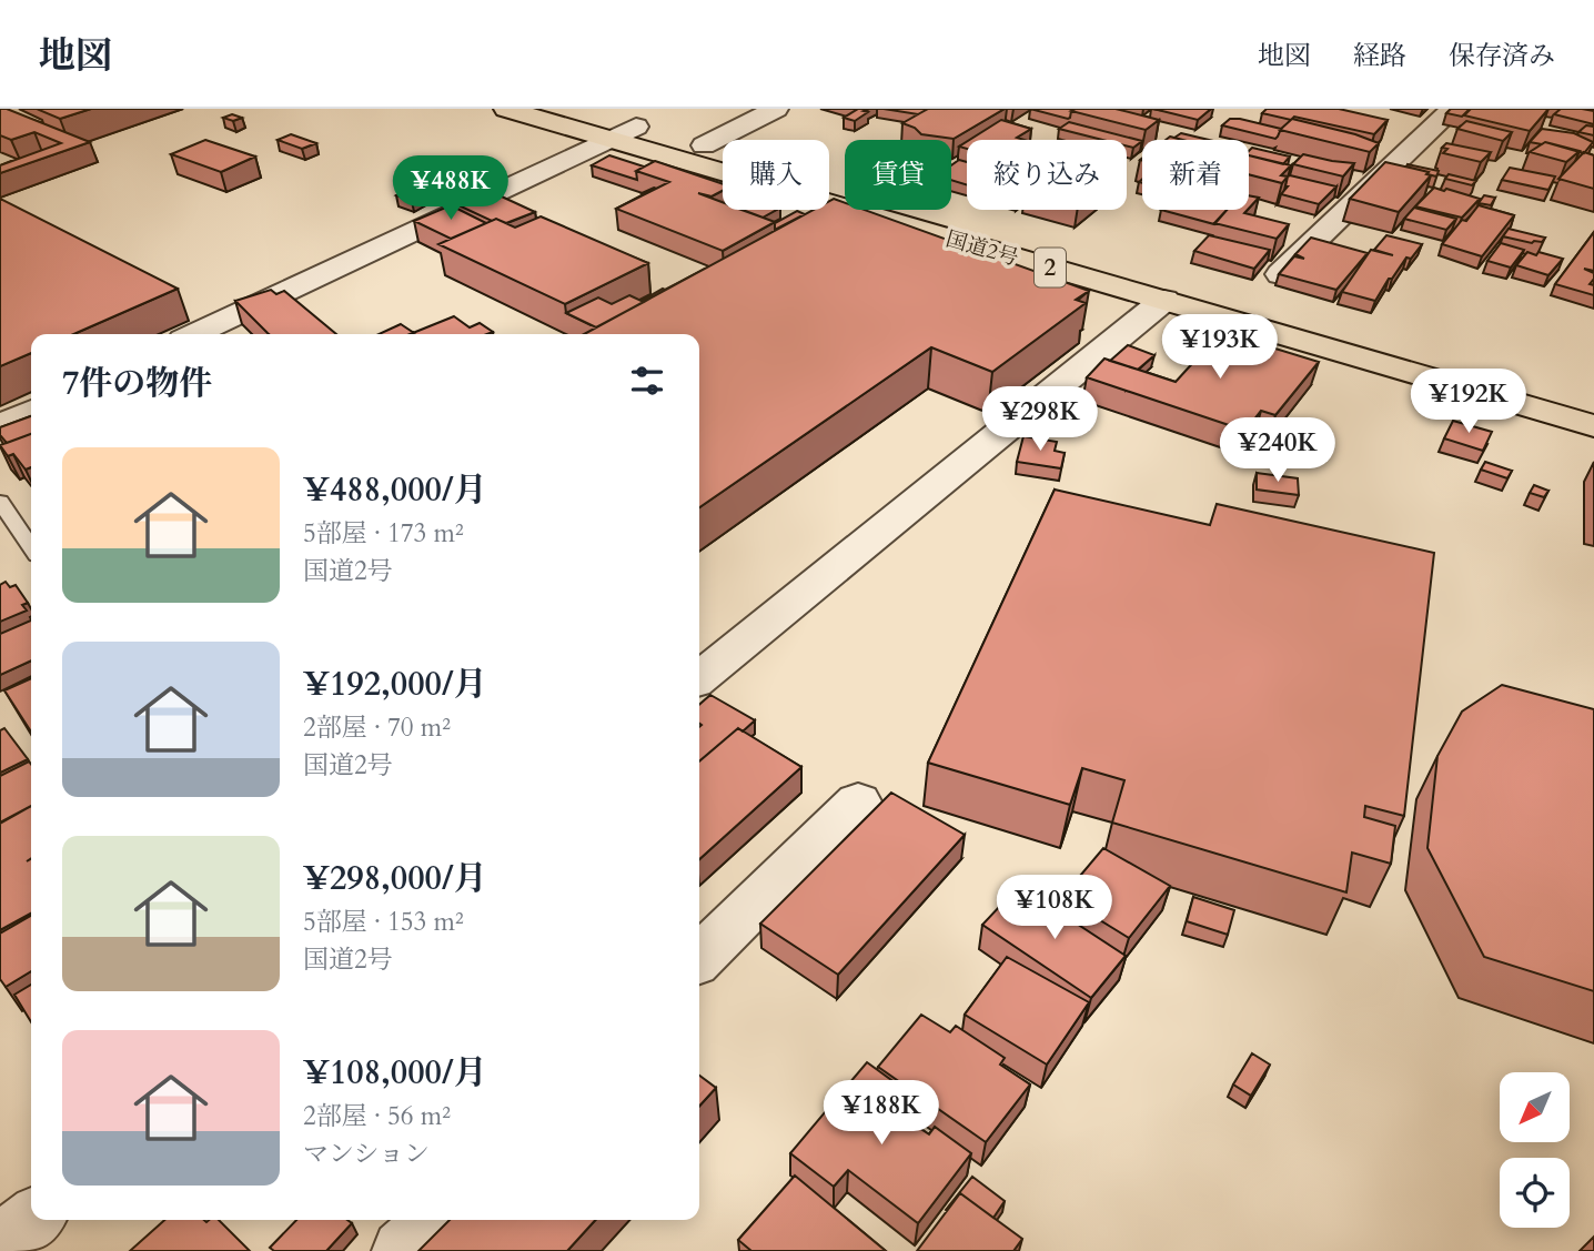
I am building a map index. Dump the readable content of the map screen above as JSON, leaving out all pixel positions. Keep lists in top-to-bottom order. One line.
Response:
{"streets":{"highway":["国道2号","2"]},"north":"bottom left","page":{"header":"地図","nav":["地図","経路","保存済み"],"chip":["購入","賃貸","絞り込み","新着"],"price":["¥488K","¥193K","¥192K","¥298K","¥240K","¥108K","¥188K"],"heading":"7件の物件","list":[{"name":"¥488,000/月","note":"5部屋 · 173 m² · 国道2号"},{"name":"¥192,000/月","note":"2部屋 · 70 m² · 国道2号"},{"name":"¥298,000/月","note":"5部屋 · 153 m² · 国道2号"},{"name":"¥108,000/月","note":"2部屋 · 56 m² · マンション"}]}}
